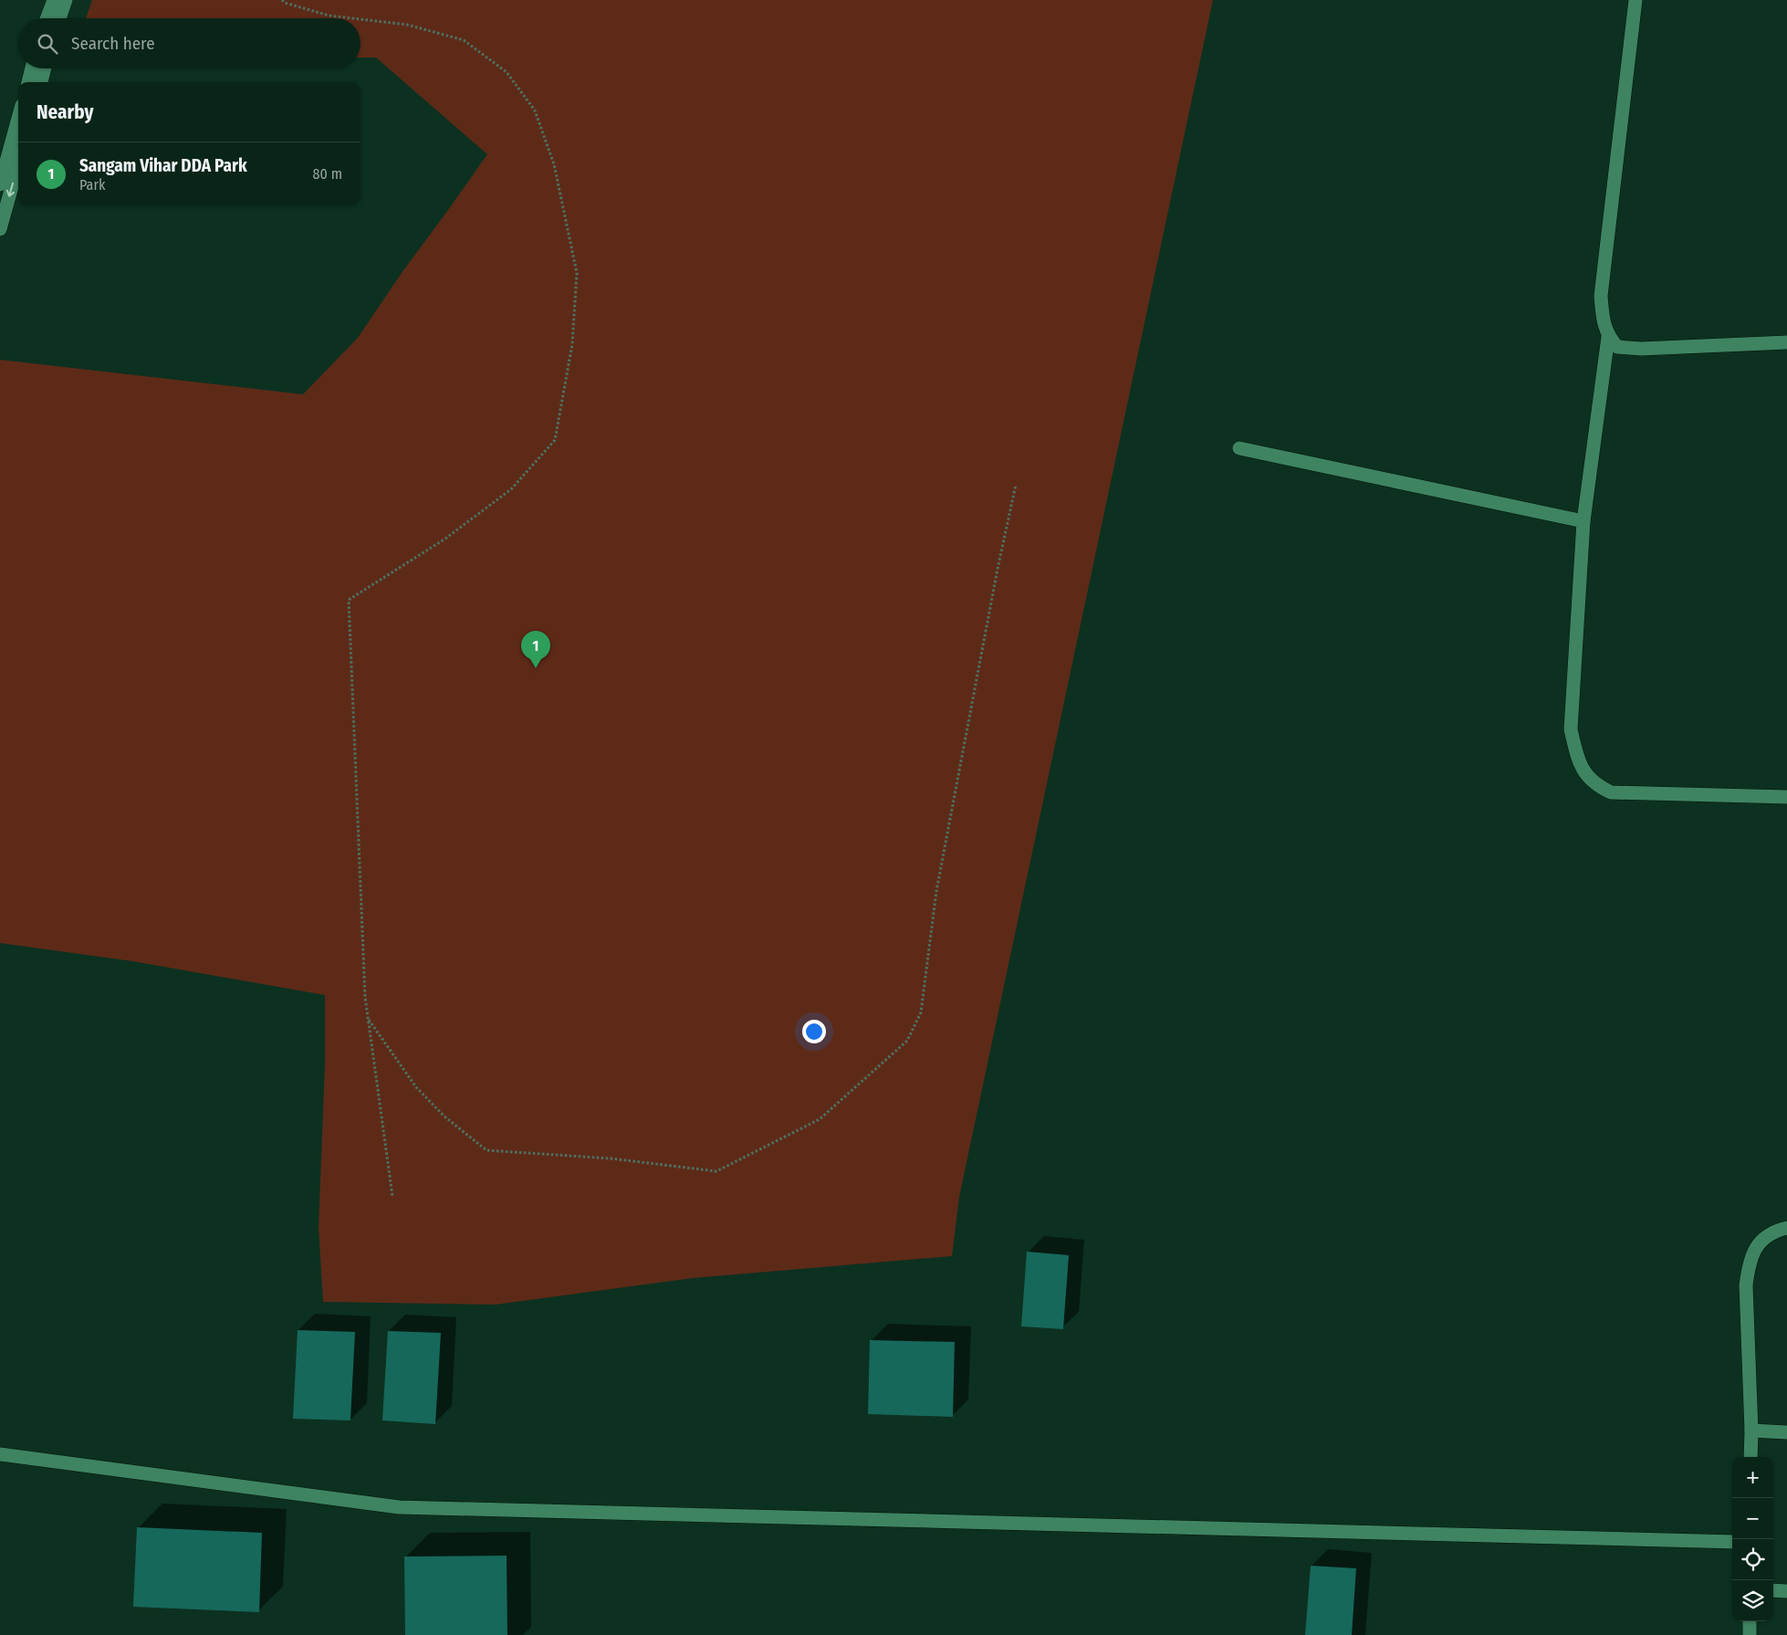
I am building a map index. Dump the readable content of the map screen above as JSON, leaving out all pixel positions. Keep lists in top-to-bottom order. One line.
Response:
{"page":{"search":"Search here","heading":"Nearby","list":[{"mark":"1","name":"Sangam Vihar DDA Park","note":"Park","value":"80 m"}],"pins":"1","map_buttons":["+","−"]}}
